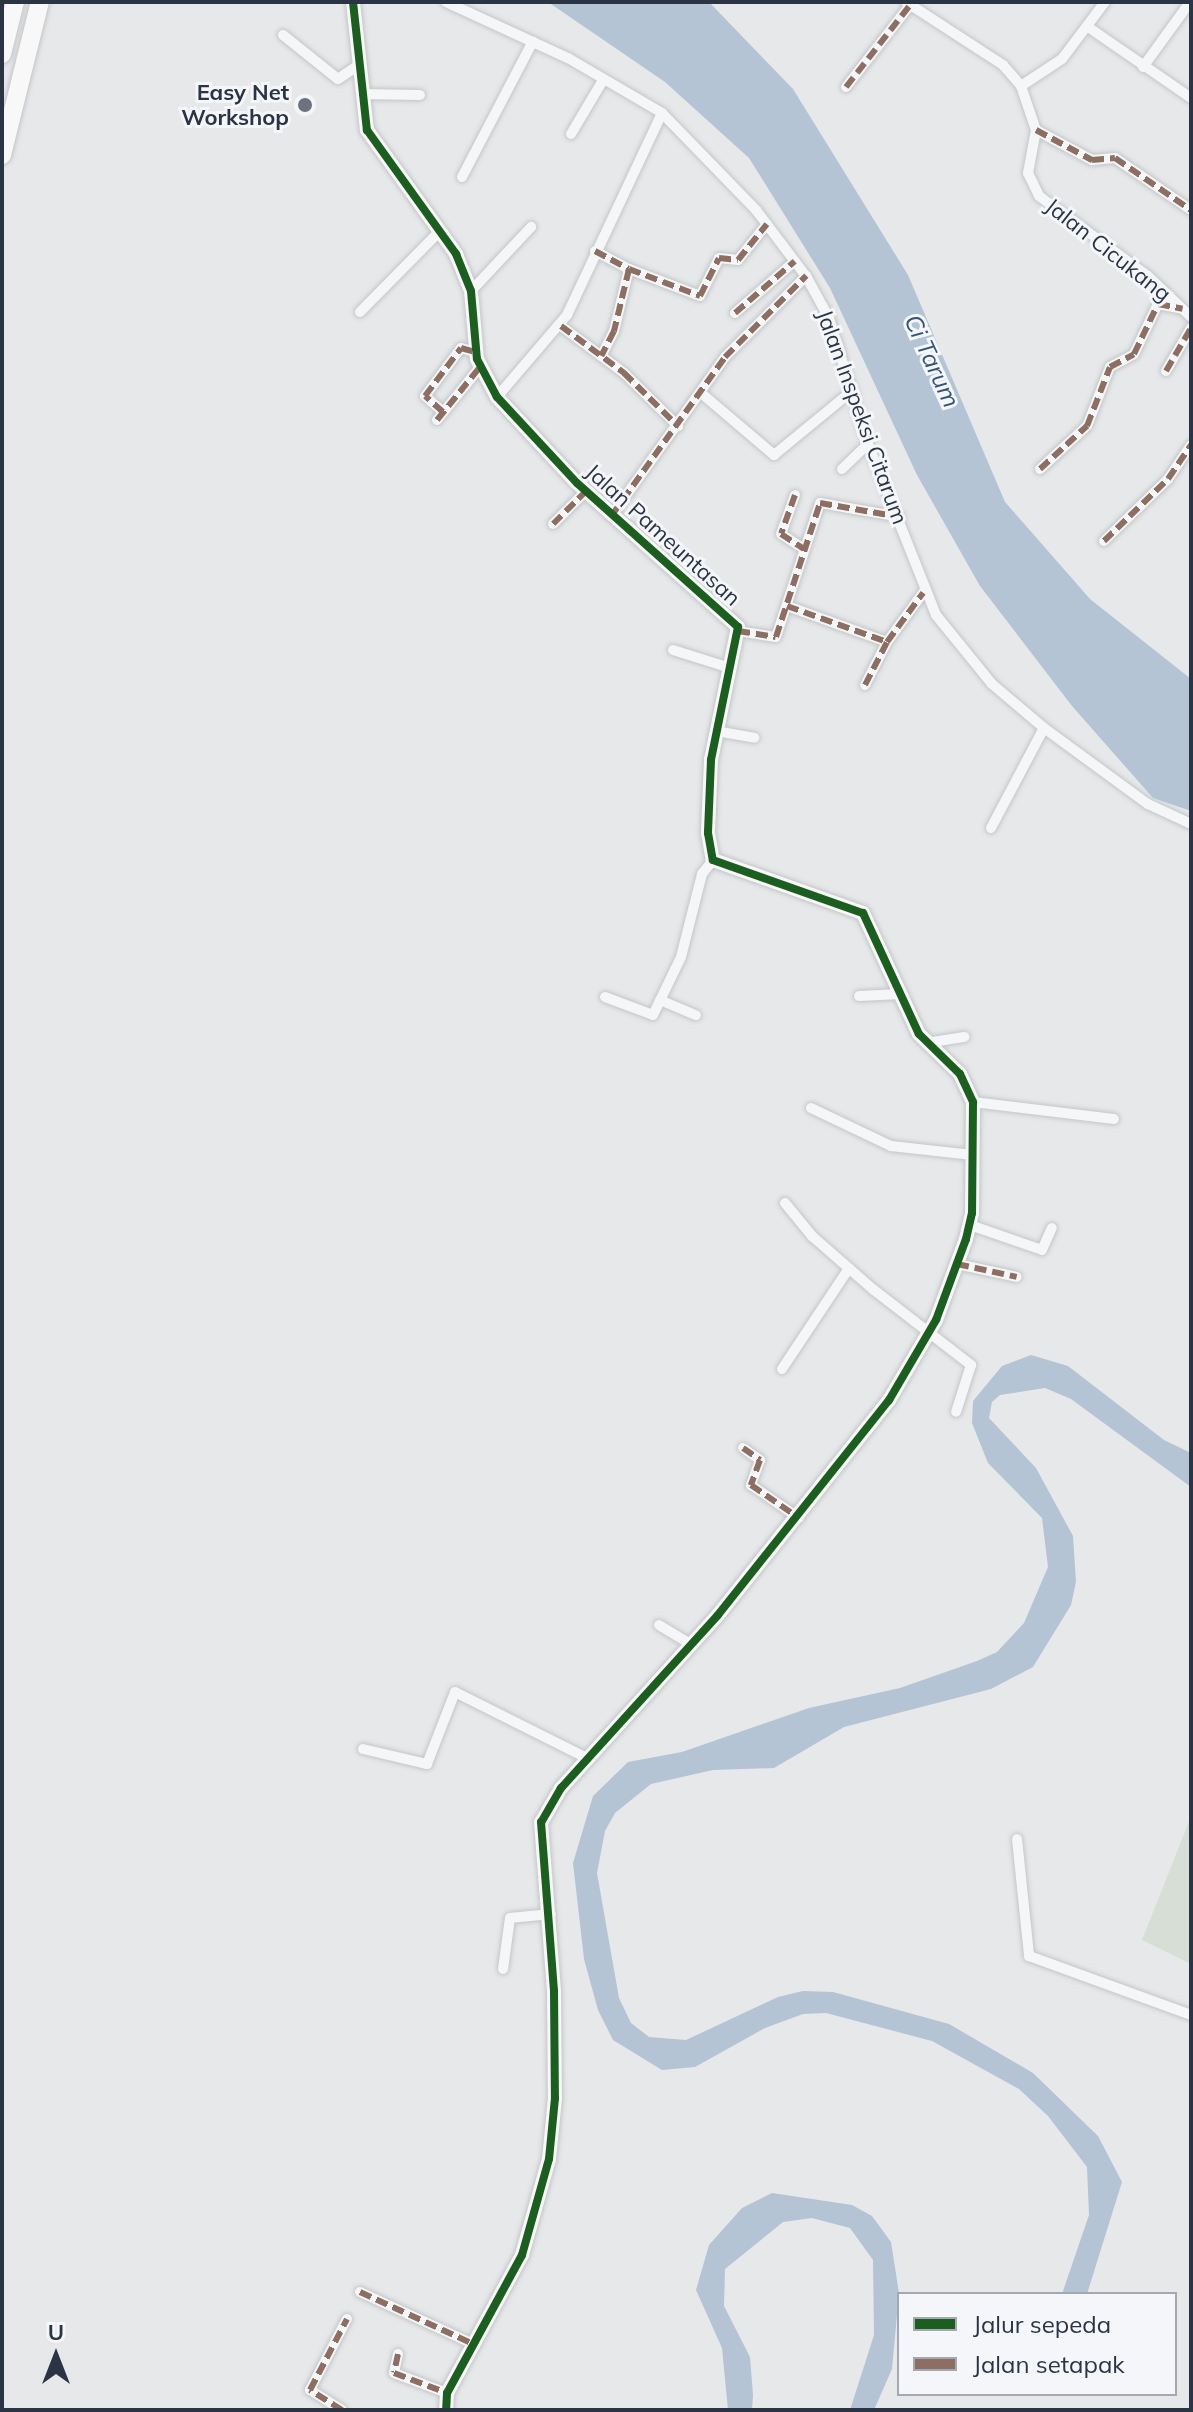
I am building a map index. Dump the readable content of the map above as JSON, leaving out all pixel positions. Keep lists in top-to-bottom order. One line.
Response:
{"streets":{"street":["Jalan Cicukang","Jalan Inspeksi Citarum","Jalan Pameuntasan"]},"water":["Ci Tarum"],"places":["Easy Net Workshop"],"legend":["Jalur sepeda","Jalan setapak"],"north":"top"}
